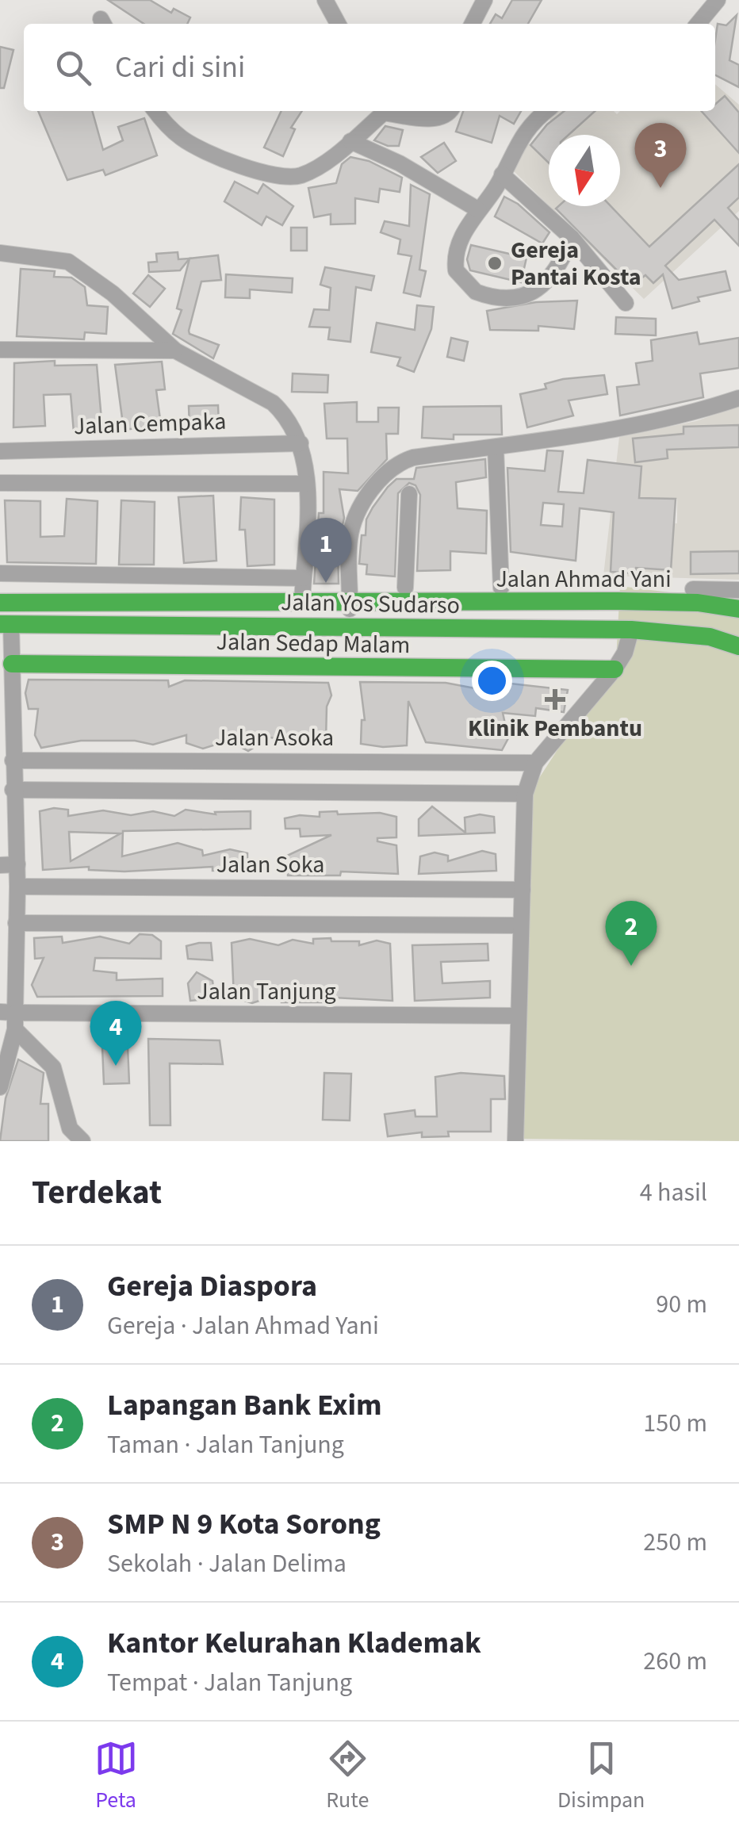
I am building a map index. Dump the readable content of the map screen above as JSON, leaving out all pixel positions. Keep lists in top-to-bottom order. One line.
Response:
{"streets":{"main road":["Jalan Ahmad Yani","Jalan Yos Sudarso","Jalan Sedap Malam"],"street":["Jalan Cempaka","Jalan Asoka","Jalan Soka","Jalan Tanjung"]},"places":{"other":["Gereja Pantai Kosta"],"health":["Klinik Pembantu"]},"north":"bottom","page":{"search":"Cari di sini","pins":["3","1","2","4"],"heading":["Terdekat","4 hasil"],"list":[{"mark":"1","name":"Gereja Diaspora","note":"Gereja · Jalan Ahmad Yani","value":"90 m"},{"mark":"2","name":"Lapangan Bank Exim","note":"Taman · Jalan Tanjung","value":"150 m"},{"mark":"3","name":"SMP N 9 Kota Sorong","note":"Sekolah · Jalan Delima","value":"250 m"},{"mark":"4","name":"Kantor Kelurahan Klademak","note":"Tempat · Jalan Tanjung","value":"260 m"}],"nav":["Peta","Rute","Disimpan"]}}
